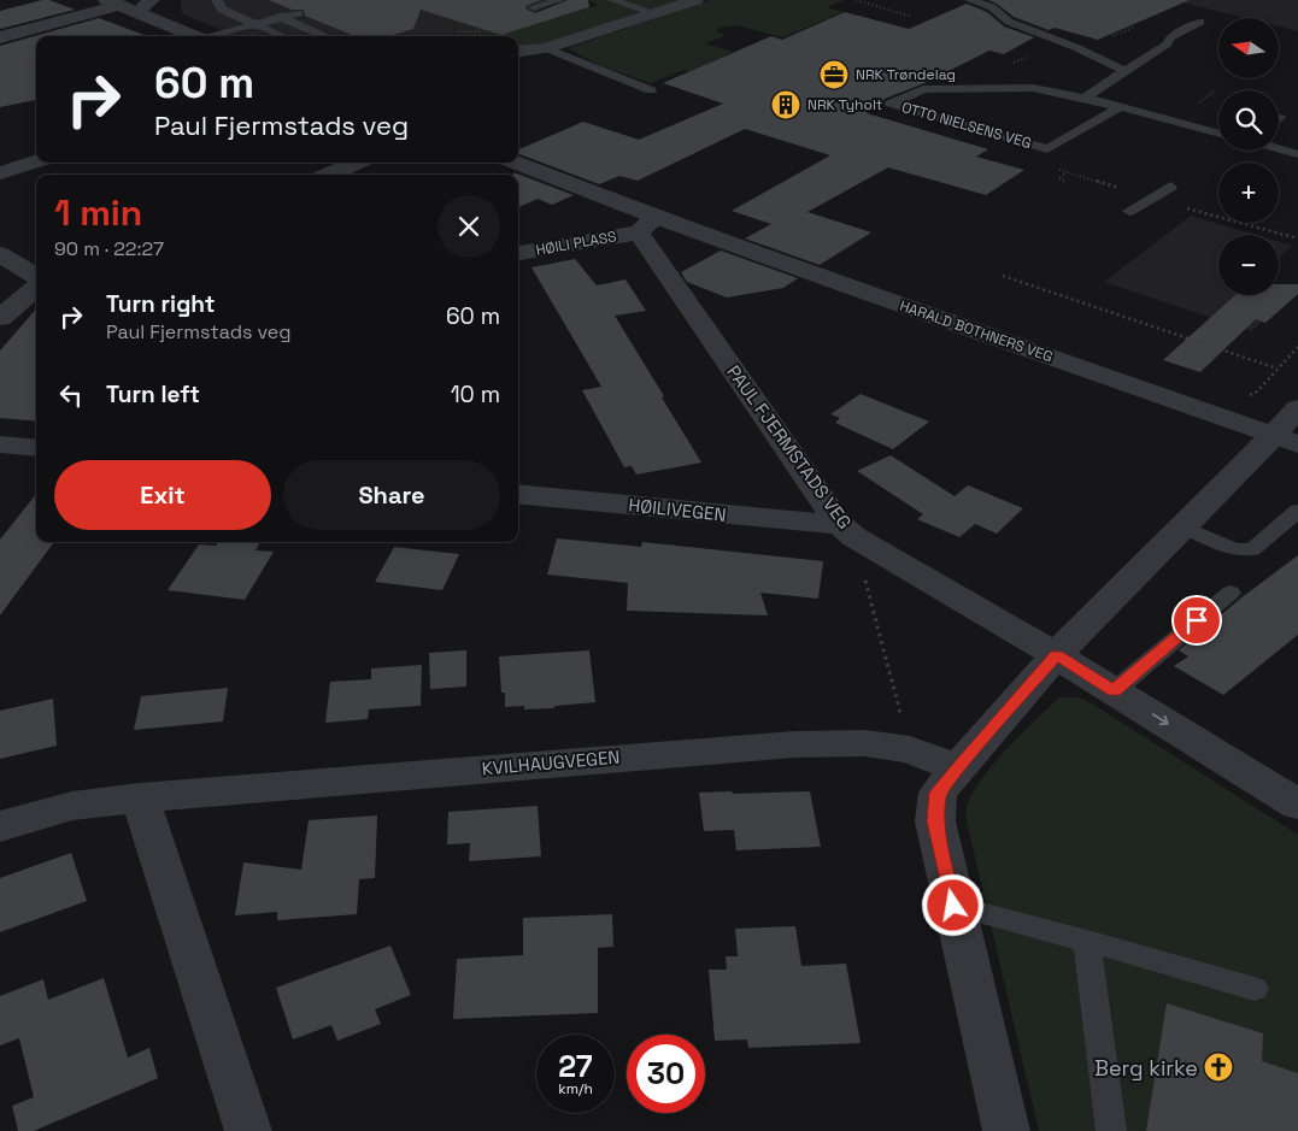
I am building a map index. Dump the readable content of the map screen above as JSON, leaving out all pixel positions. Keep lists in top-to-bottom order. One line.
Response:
{"streets":{"street":["HØILI PLASS","HARALD BOTHNERS VEG","PAUL FJERMSTADS VEG","HØILIVEGEN","KVILHAUGVEGEN"],"lane":["OTTO NIELSENS VEG"]},"crossings":[["HØILI PLASS","HARALD BOTHNERS VEG"],["HØILI PLASS","PAUL FJERMSTADS VEG"],["HARALD BOTHNERS VEG","PAUL FJERMSTADS VEG"],["PAUL FJERMSTADS VEG","HØILIVEGEN"]],"places":{"office":["NRK Trøndelag"],"building":["NRK Tyholt"],"church":["Berg kirke"]},"north":"left","page":{"map_buttons":["+","−"],"turn":["60 m","Paul Fjermstads veg"],"heading":["1 min","90 m · 22:27"],"list":[{"name":"Turn right","note":"Paul Fjermstads veg","value":"60 m"},{"name":"Turn left","value":"10 m"}],"buttons":["Exit","Share"],"speed":"27 km/h","limit":"30"}}
